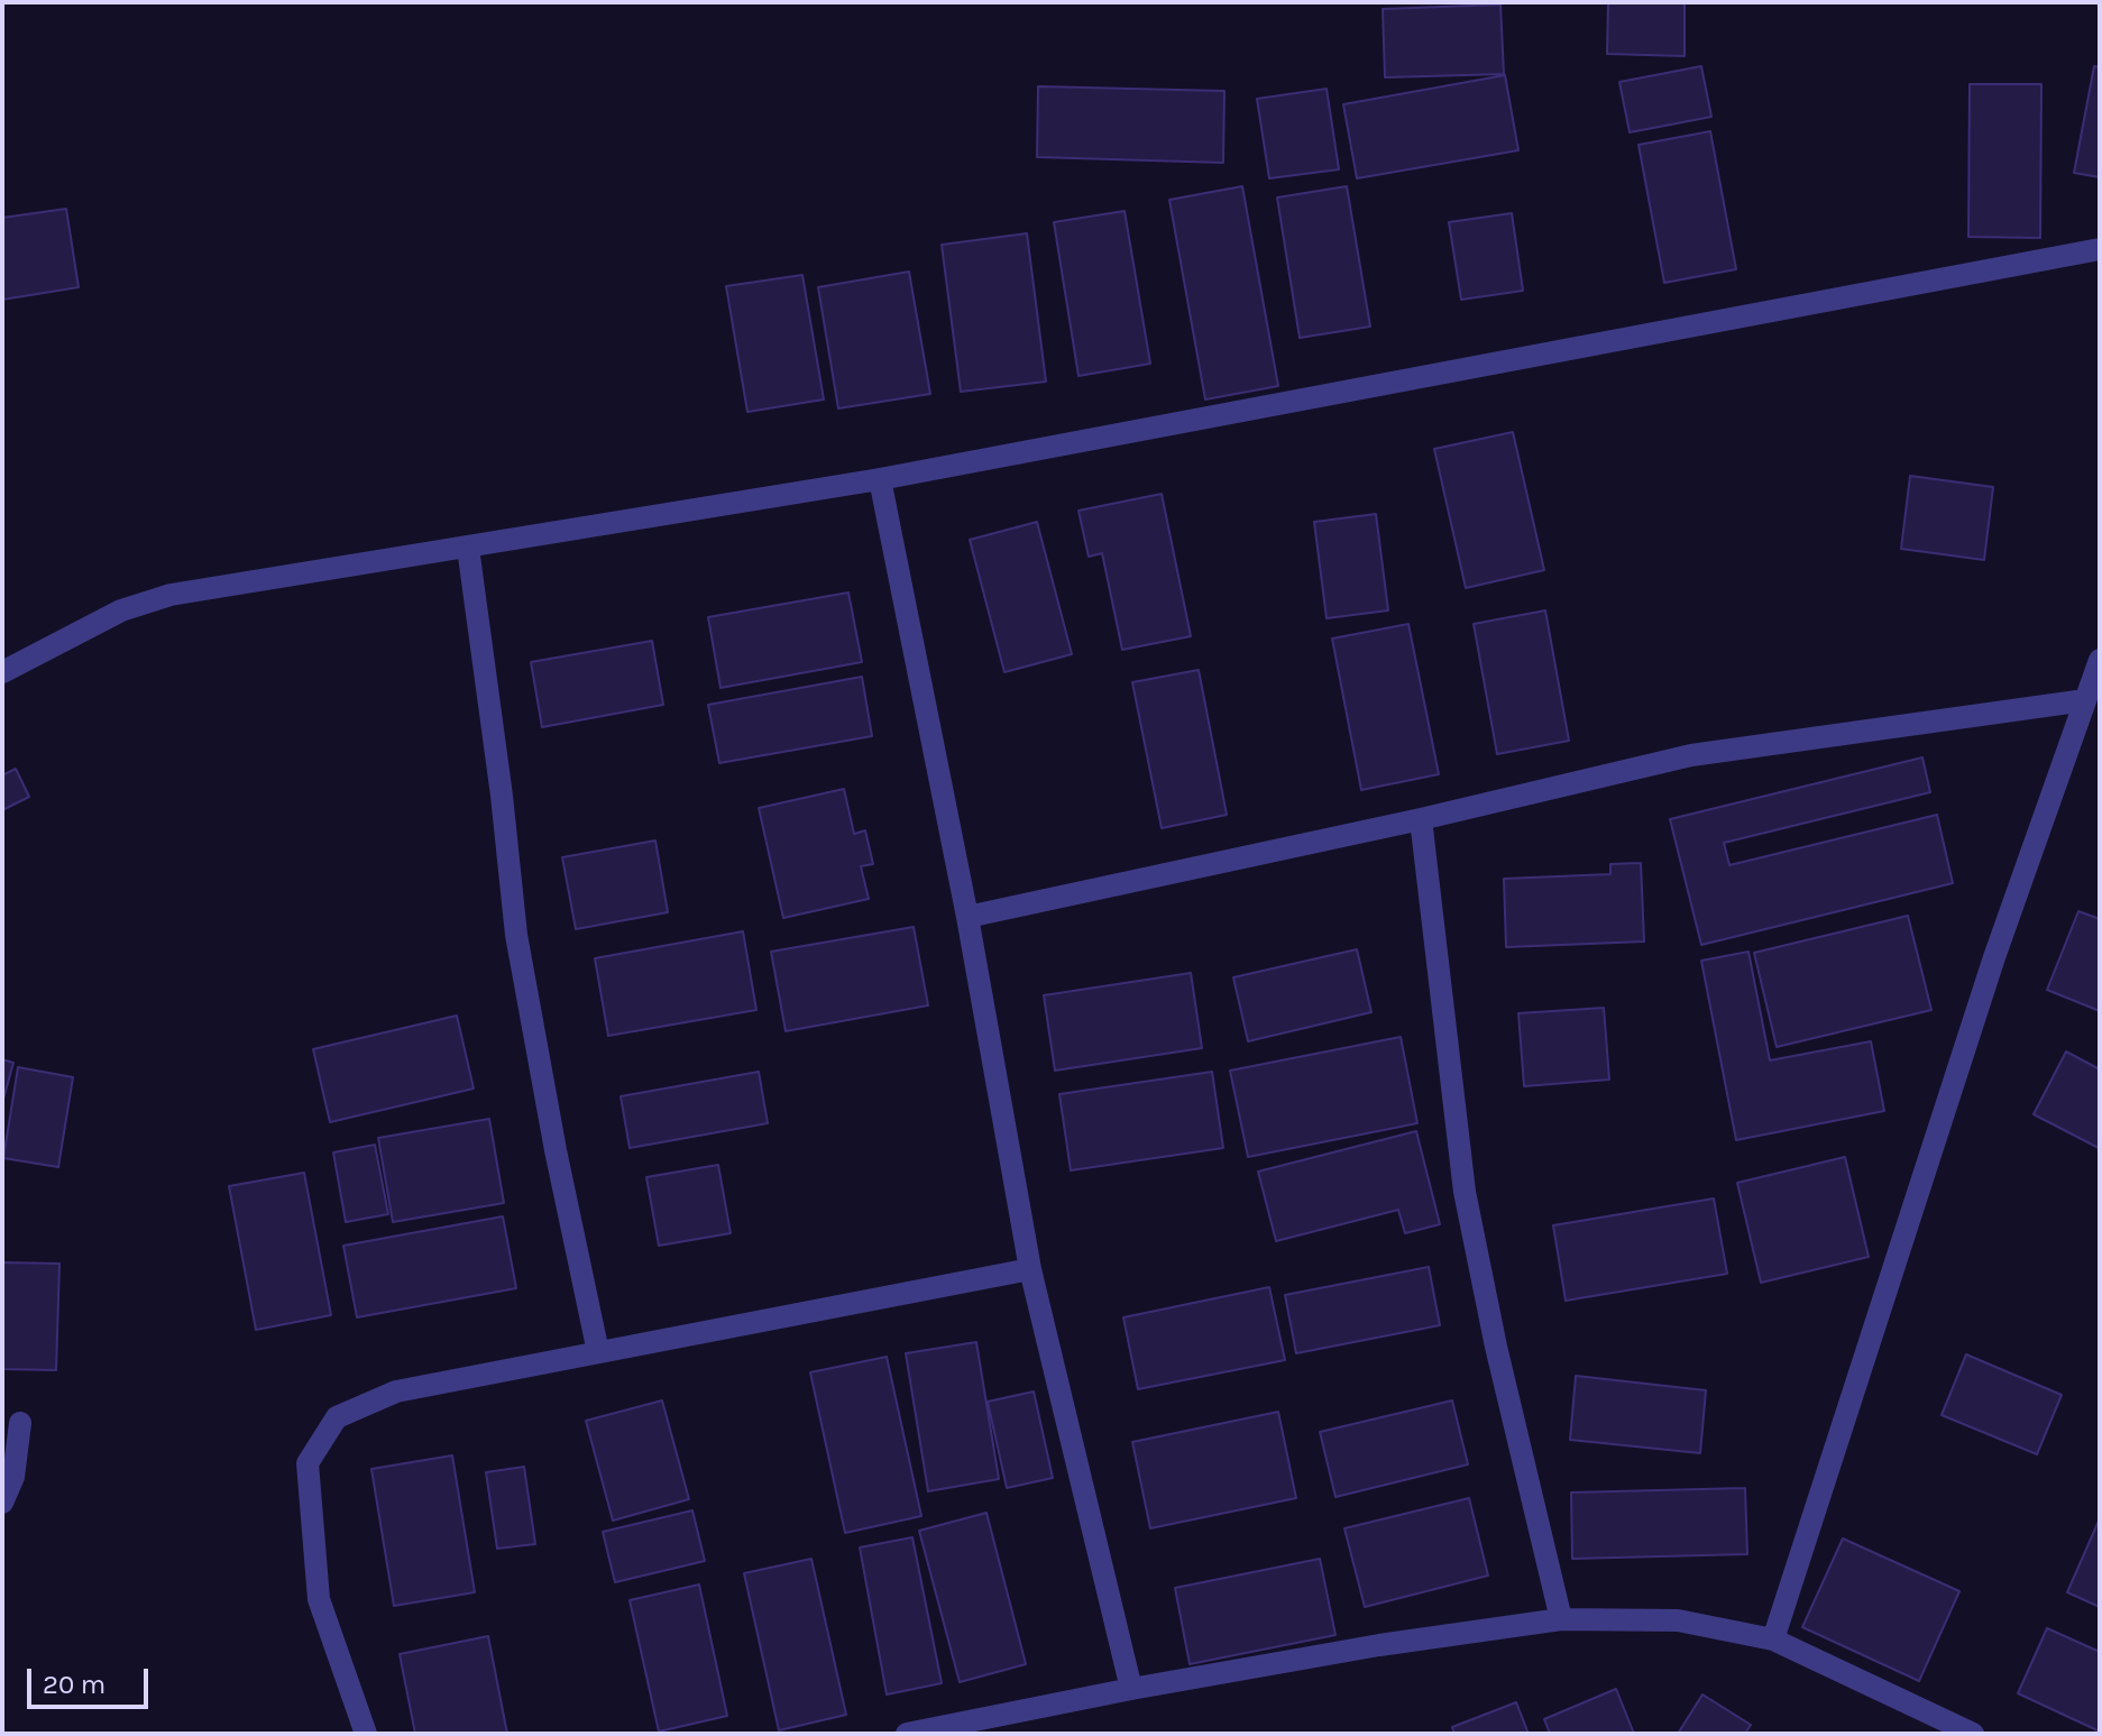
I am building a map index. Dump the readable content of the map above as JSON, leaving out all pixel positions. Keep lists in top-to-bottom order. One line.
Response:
{"scale_bar":"20 m"}
